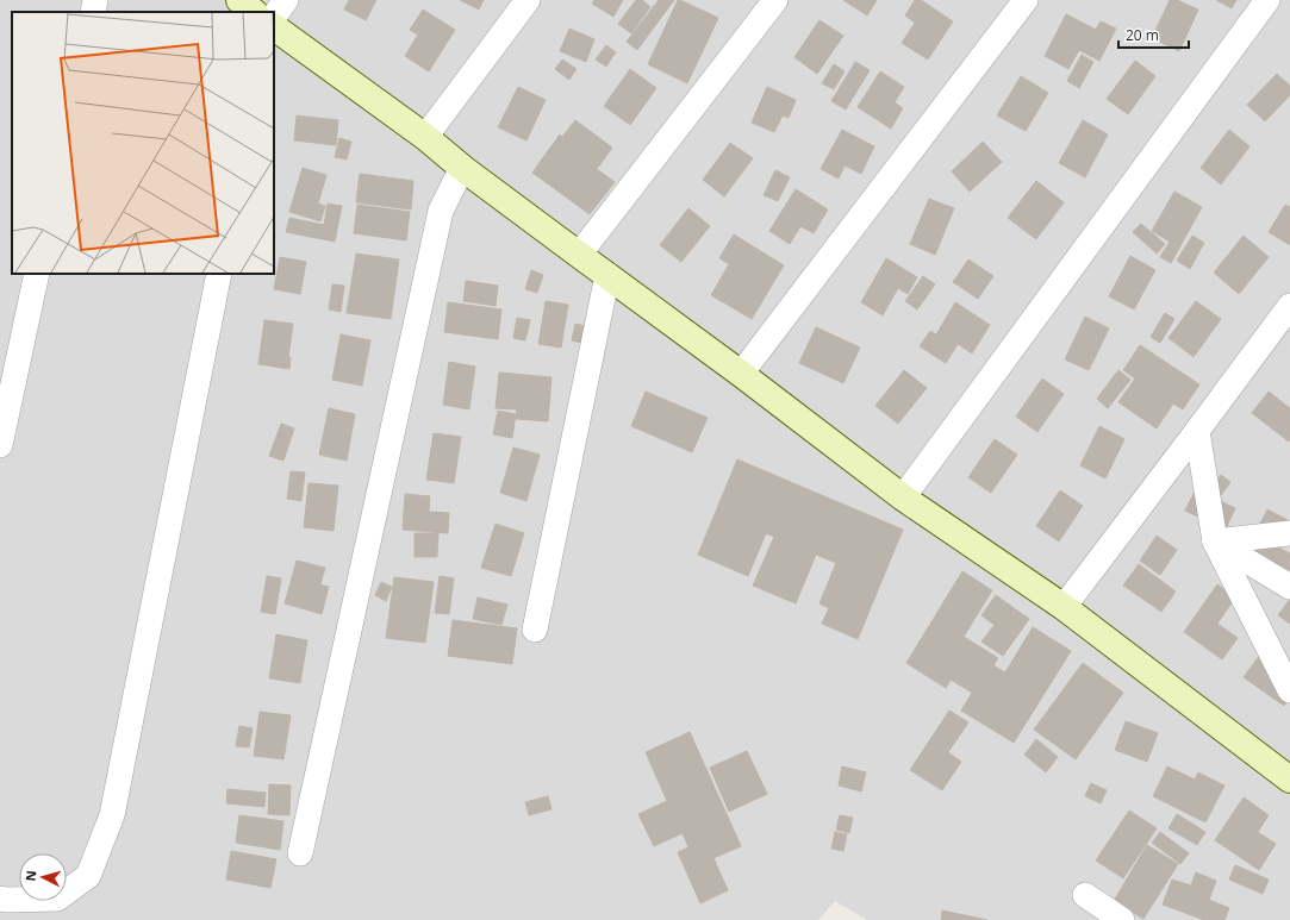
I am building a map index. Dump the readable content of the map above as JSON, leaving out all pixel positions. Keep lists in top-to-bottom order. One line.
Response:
{"scale_bar":"20 m","north":"left"}
